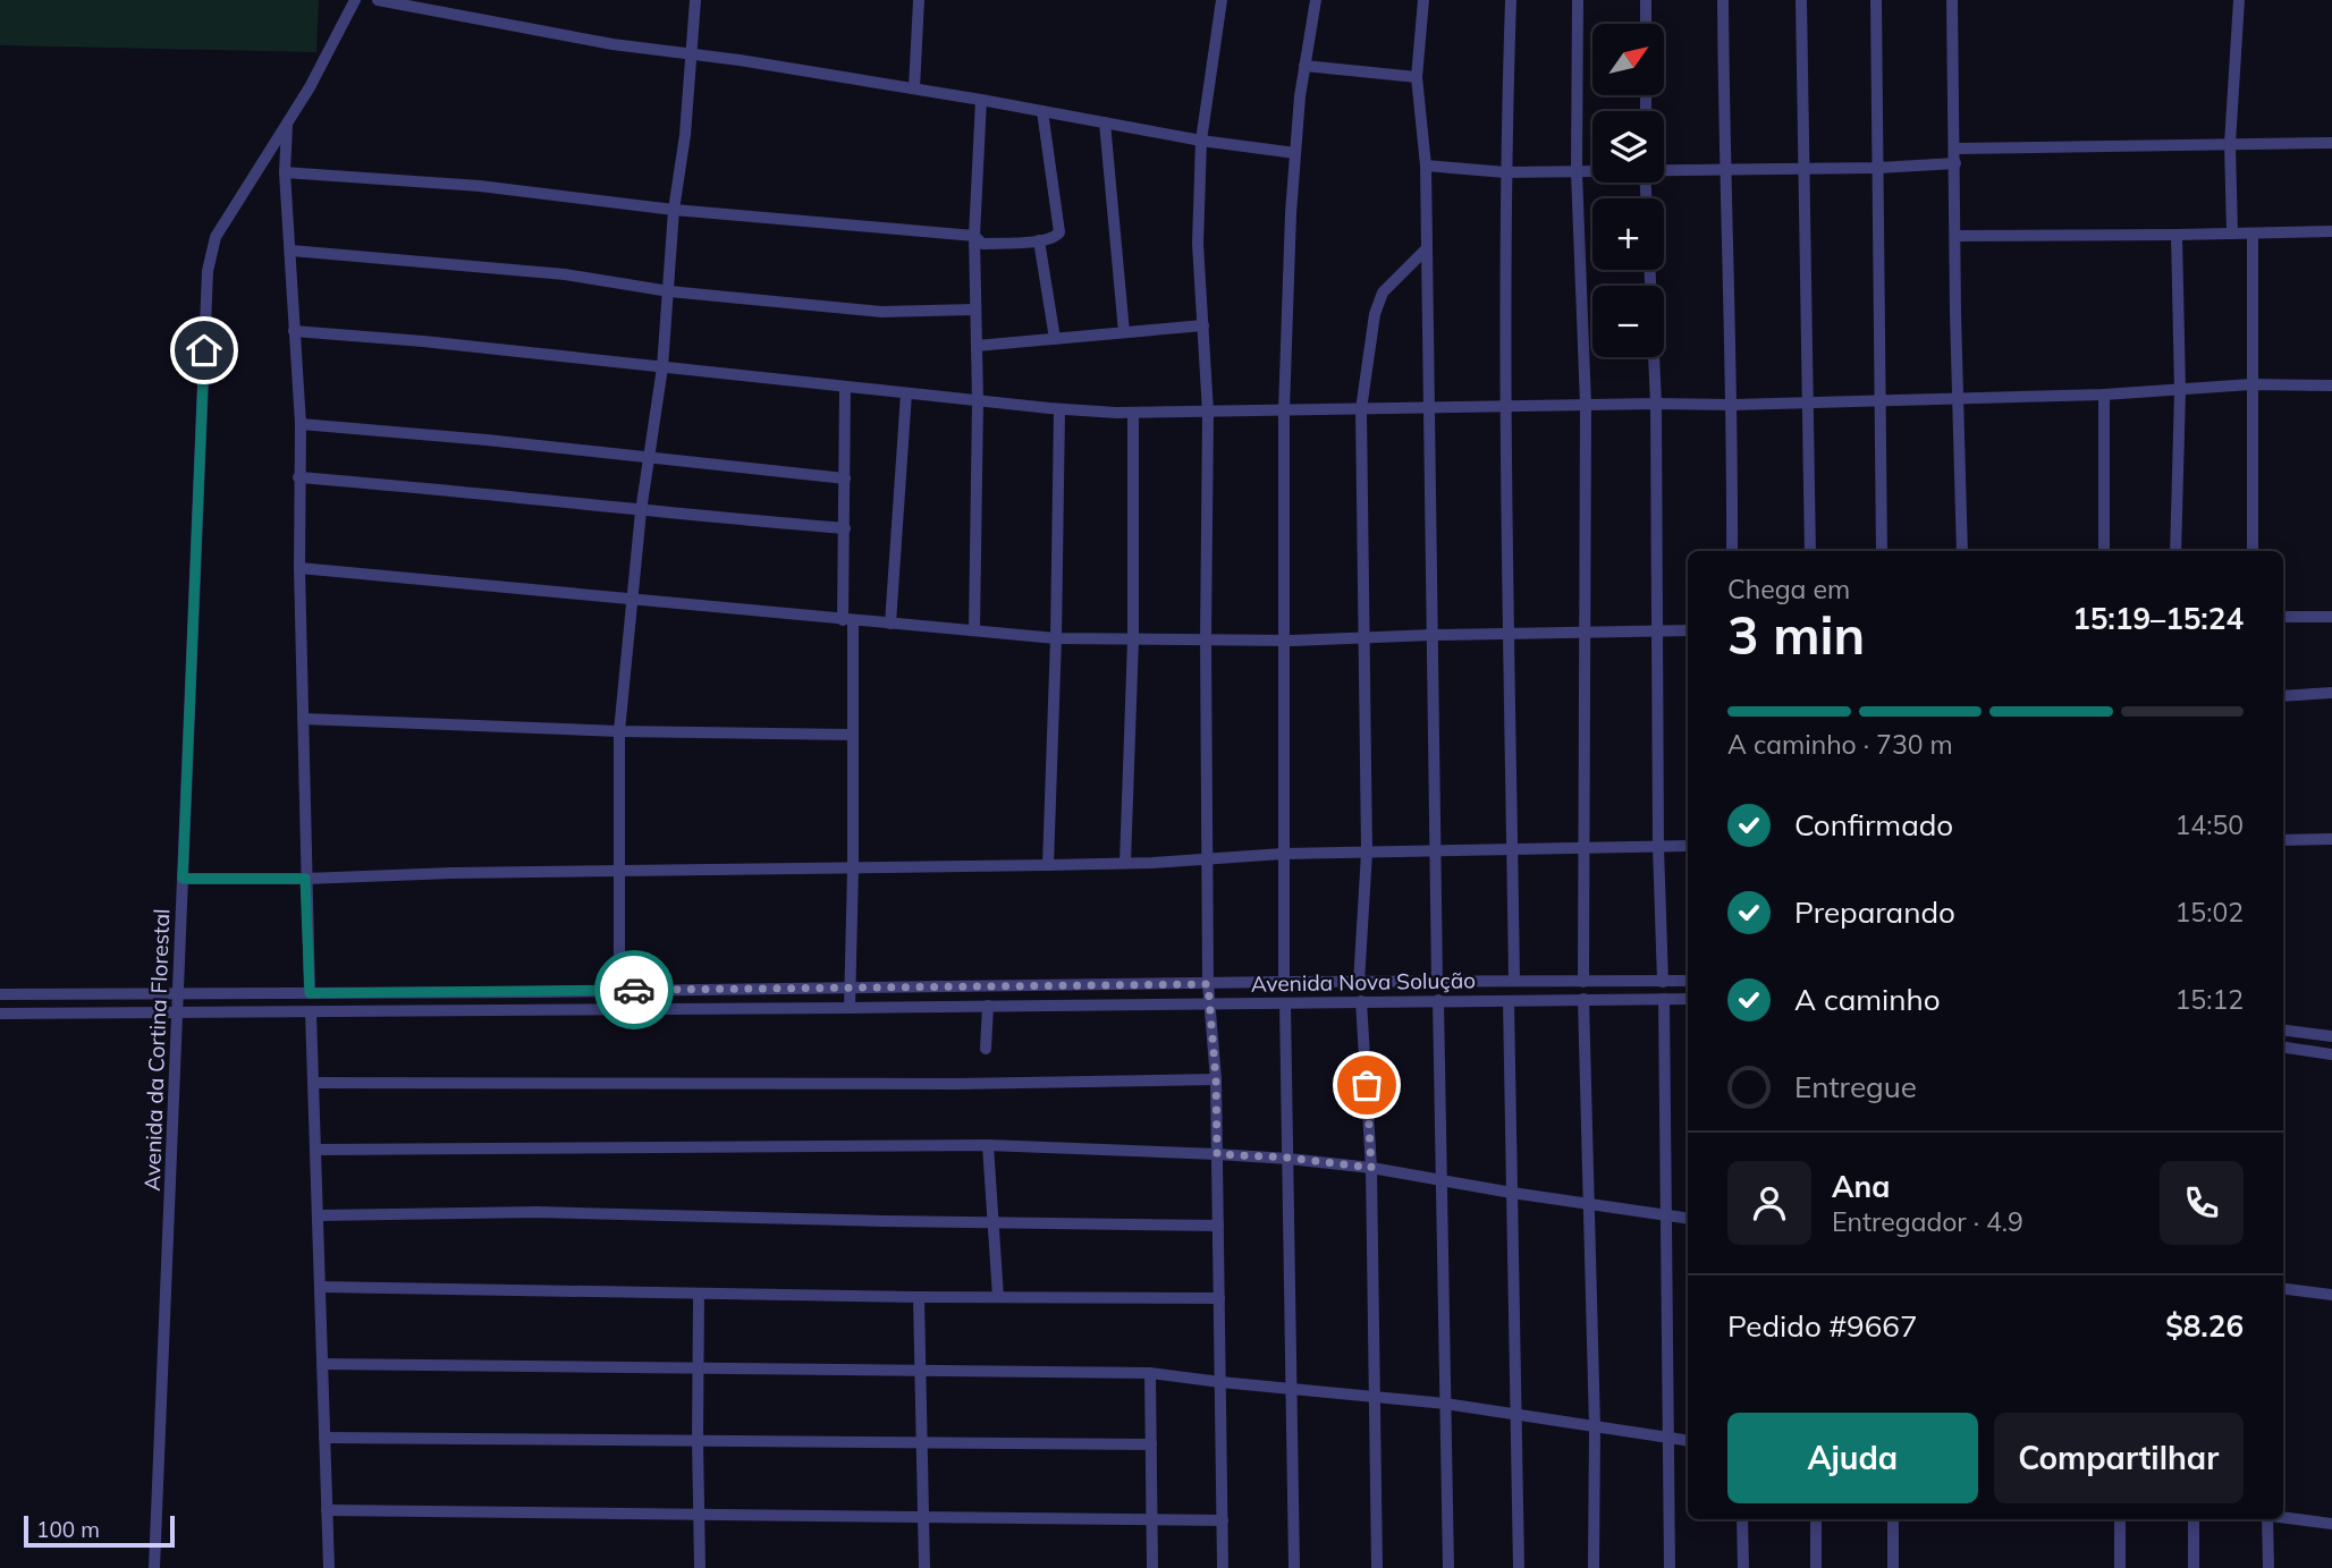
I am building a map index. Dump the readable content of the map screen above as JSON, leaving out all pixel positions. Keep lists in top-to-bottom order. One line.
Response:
{"streets":{"street":["Avenida Nova Solução","Avenida da Cortina Florestal"]},"crossings":[["Avenida Nova Solução","Avenida da Cortina Florestal"]],"scale_bar":"100 m","north":"top right","page":{"map_buttons":["+","−"],"heading":["3 min","Chega em","15:19–15:24"],"panel":["Ana","Entregador · 4.9","Pedido #9667","$8.26"],"bar":"A caminho · 730 m","list":[["Confirmado","14:50"],["Preparando","15:02"],["A caminho","15:12"],"Entregue"],"buttons":["Ajuda","Compartilhar"],"scale":"100 m"}}
